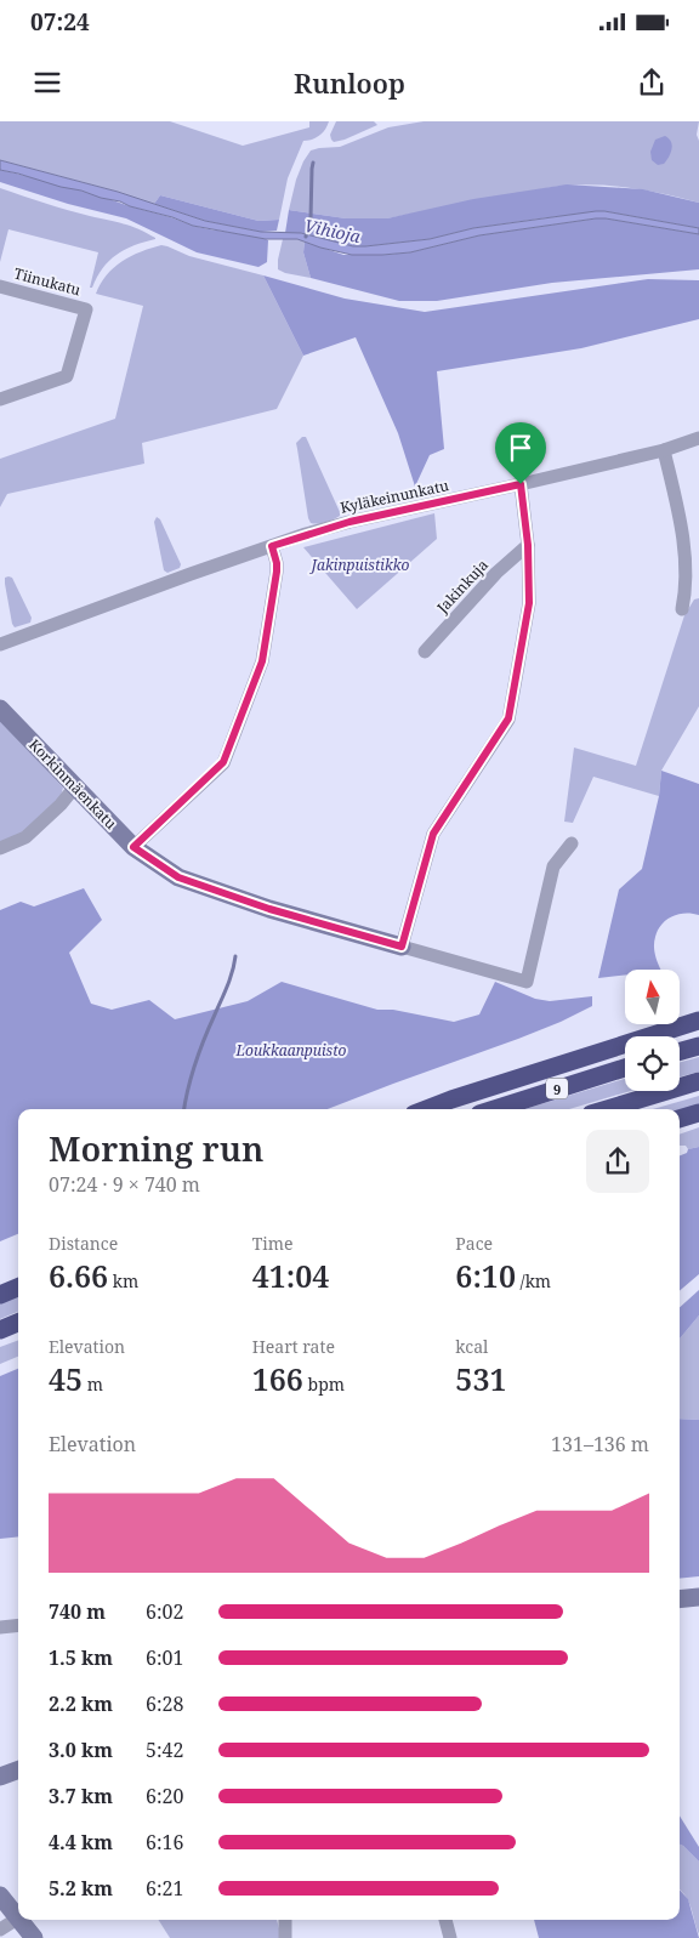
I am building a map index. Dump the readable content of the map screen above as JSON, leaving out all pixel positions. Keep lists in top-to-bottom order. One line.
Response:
{"streets":{"highway":["9"],"street":["Tiinukatu","Kyläkeinunkatu","Jakinkuja","Korkinmäenkatu"]},"water":["Vihioja"],"parks":["Jakinpuistikko","Loukkaanpuisto"],"north":"top","page":{"status":"07:24","header":"Runloop","heading":["Morning run","07:24 · 9 × 740 m"],"stats":[["Distance","6.66 km"],["Time","41:04"],["Pace","6:10 /km"],["Elevation","45 m"],["Heart rate","166 bpm"],["kcal","531"]],"chart":["Elevation","131–136 m"],"list":[{"name":"740 m","note":"6:02"},{"name":"1.5 km","note":"6:01"},{"name":"2.2 km","note":"6:28"},{"name":"3.0 km","note":"5:42"},{"name":"3.7 km","note":"6:20"},{"name":"4.4 km","note":"6:16"},{"name":"5.2 km","note":"6:21"}]}}
